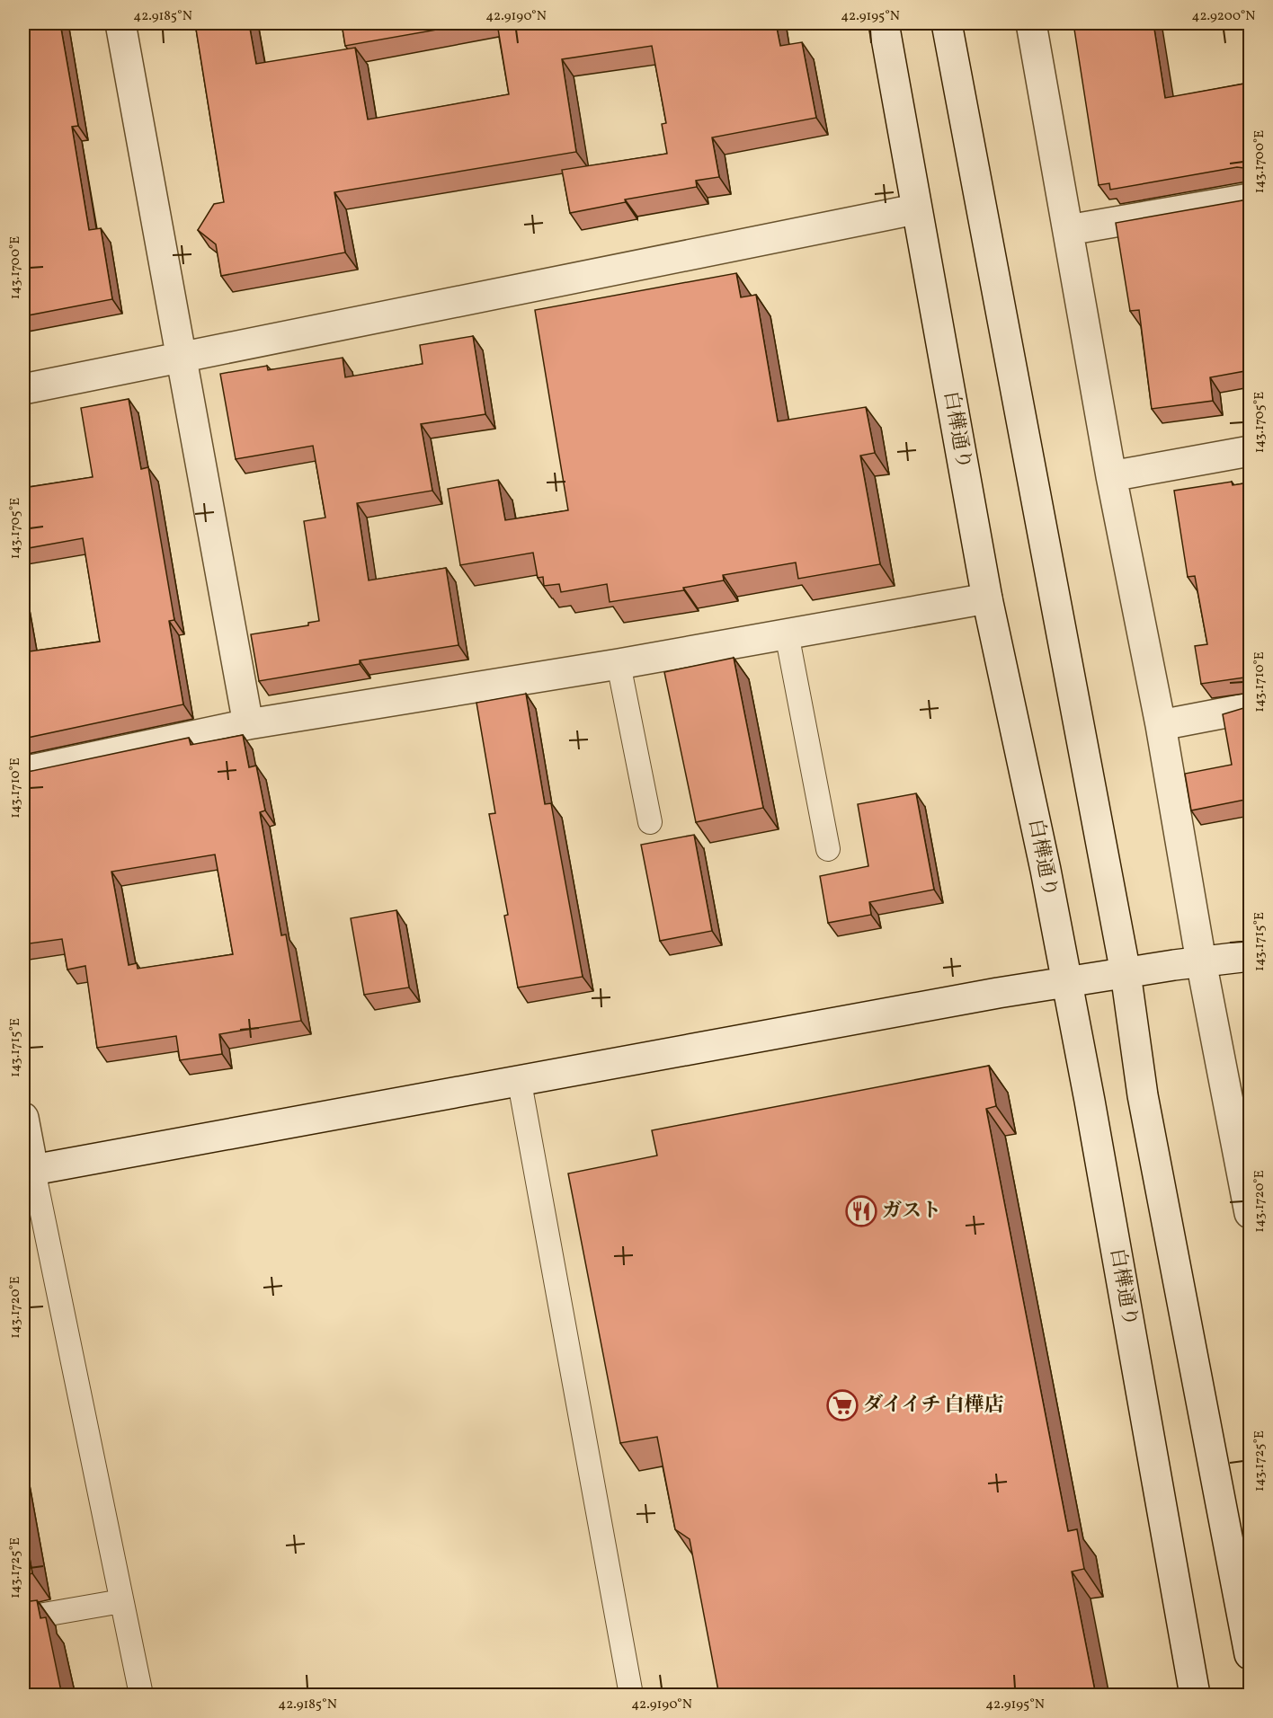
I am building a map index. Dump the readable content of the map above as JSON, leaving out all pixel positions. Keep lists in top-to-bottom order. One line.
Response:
{"streets":{"street":["白樺通り"]},"places":{"restaurant":["ガスト"],"supermarket":["ダイイチ 白樺店"]},"coordinates":["42.9185°N","42.9190°N","42.9195°N","42.9200°N","143.1700°E","143.1705°E","143.1710°E","143.1715°E","143.1720°E","143.1725°E"]}
